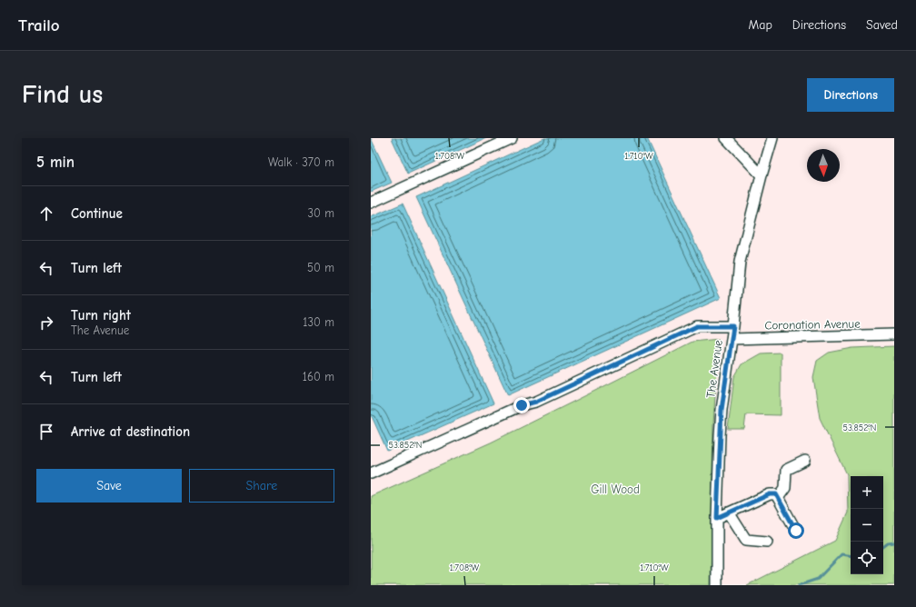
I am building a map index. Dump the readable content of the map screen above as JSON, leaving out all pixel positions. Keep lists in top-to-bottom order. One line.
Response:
{"streets":{"street":["Coronation Avenue","The Avenue"]},"crossings":[["Coronation Avenue","The Avenue"]],"parks":["Gill Wood"],"north":"bottom","page":{"header":"Trailo","nav":["Map","Directions","Saved"],"buttons":["Directions",["Save","Share"]],"title":"Find us","heading":["5 min","Walk · 370 m"],"list":[["Continue","30 m"],["Turn left","50 m"],["Turn right","The Avenue","130 m"],["Turn left","160 m"],"Arrive at destination"],"map_buttons":["+","−"]},"coordinates":["1.708°W","1.710°W","53.852°N"]}
